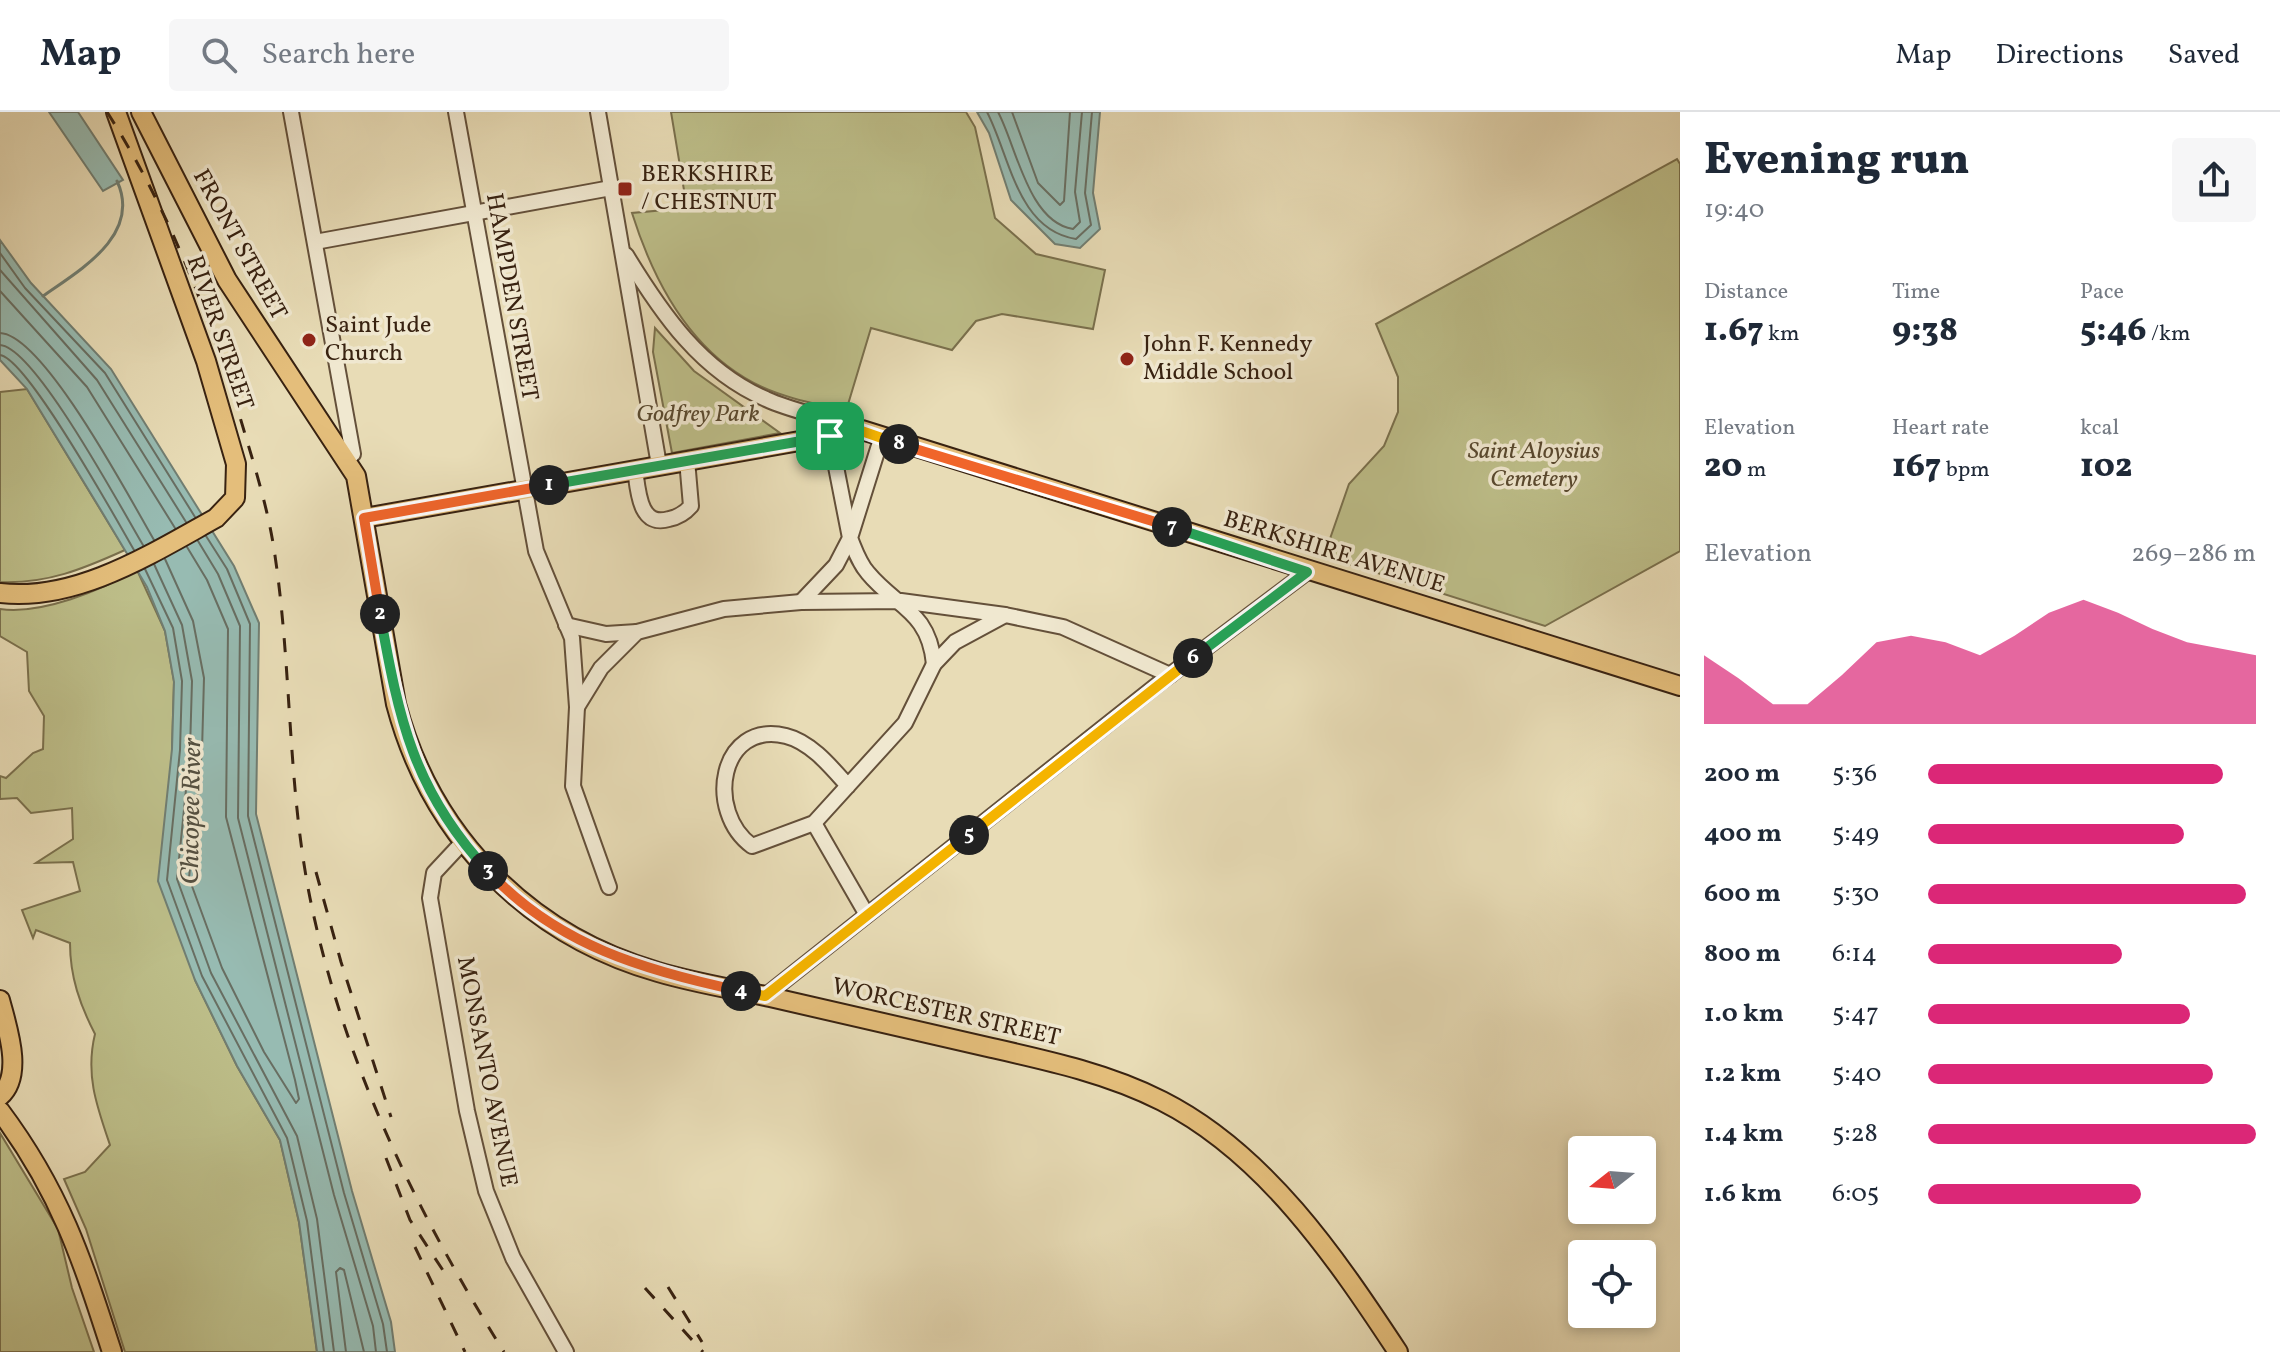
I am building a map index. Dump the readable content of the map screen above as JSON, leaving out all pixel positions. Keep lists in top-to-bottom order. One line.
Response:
{"streets":{"main road":["FRONT STREET","RIVER STREET","BERKSHIRE AVENUE","WORCESTER STREET"],"street":["HAMPDEN STREET","MONSANTO AVENUE"]},"crossings":[["FRONT STREET","WORCESTER STREET"],["WORCESTER STREET","MONSANTO AVENUE"]],"water":["Chicopee River"],"parks":["Godfrey Park","Saint Aloysius Cemetery"],"places":{"transit":["BERKSHIRE / CHESTNUT"],"other":["Saint Jude Church","John F. Kennedy Middle School"]},"north":"left","page":{"header":"Map","search":"Search here","nav":["Map","Directions","Saved"],"heading":["Evening run","19:40"],"stats":[["Distance","1.67 km"],["Time","9:38"],["Pace","5:46 /km"],["Elevation","20 m"],["Heart rate","167 bpm"],["kcal","102"]],"pins":["8","1","7","2","6","5","3","4"],"chart":["Elevation","269–286 m"],"list":[{"name":"200 m","note":"5:36"},{"name":"400 m","note":"5:49"},{"name":"600 m","note":"5:30"},{"name":"800 m","note":"6:14"},{"name":"1.0 km","note":"5:47"},{"name":"1.2 km","note":"5:40"},{"name":"1.4 km","note":"5:28"},{"name":"1.6 km","note":"6:05"}]}}
